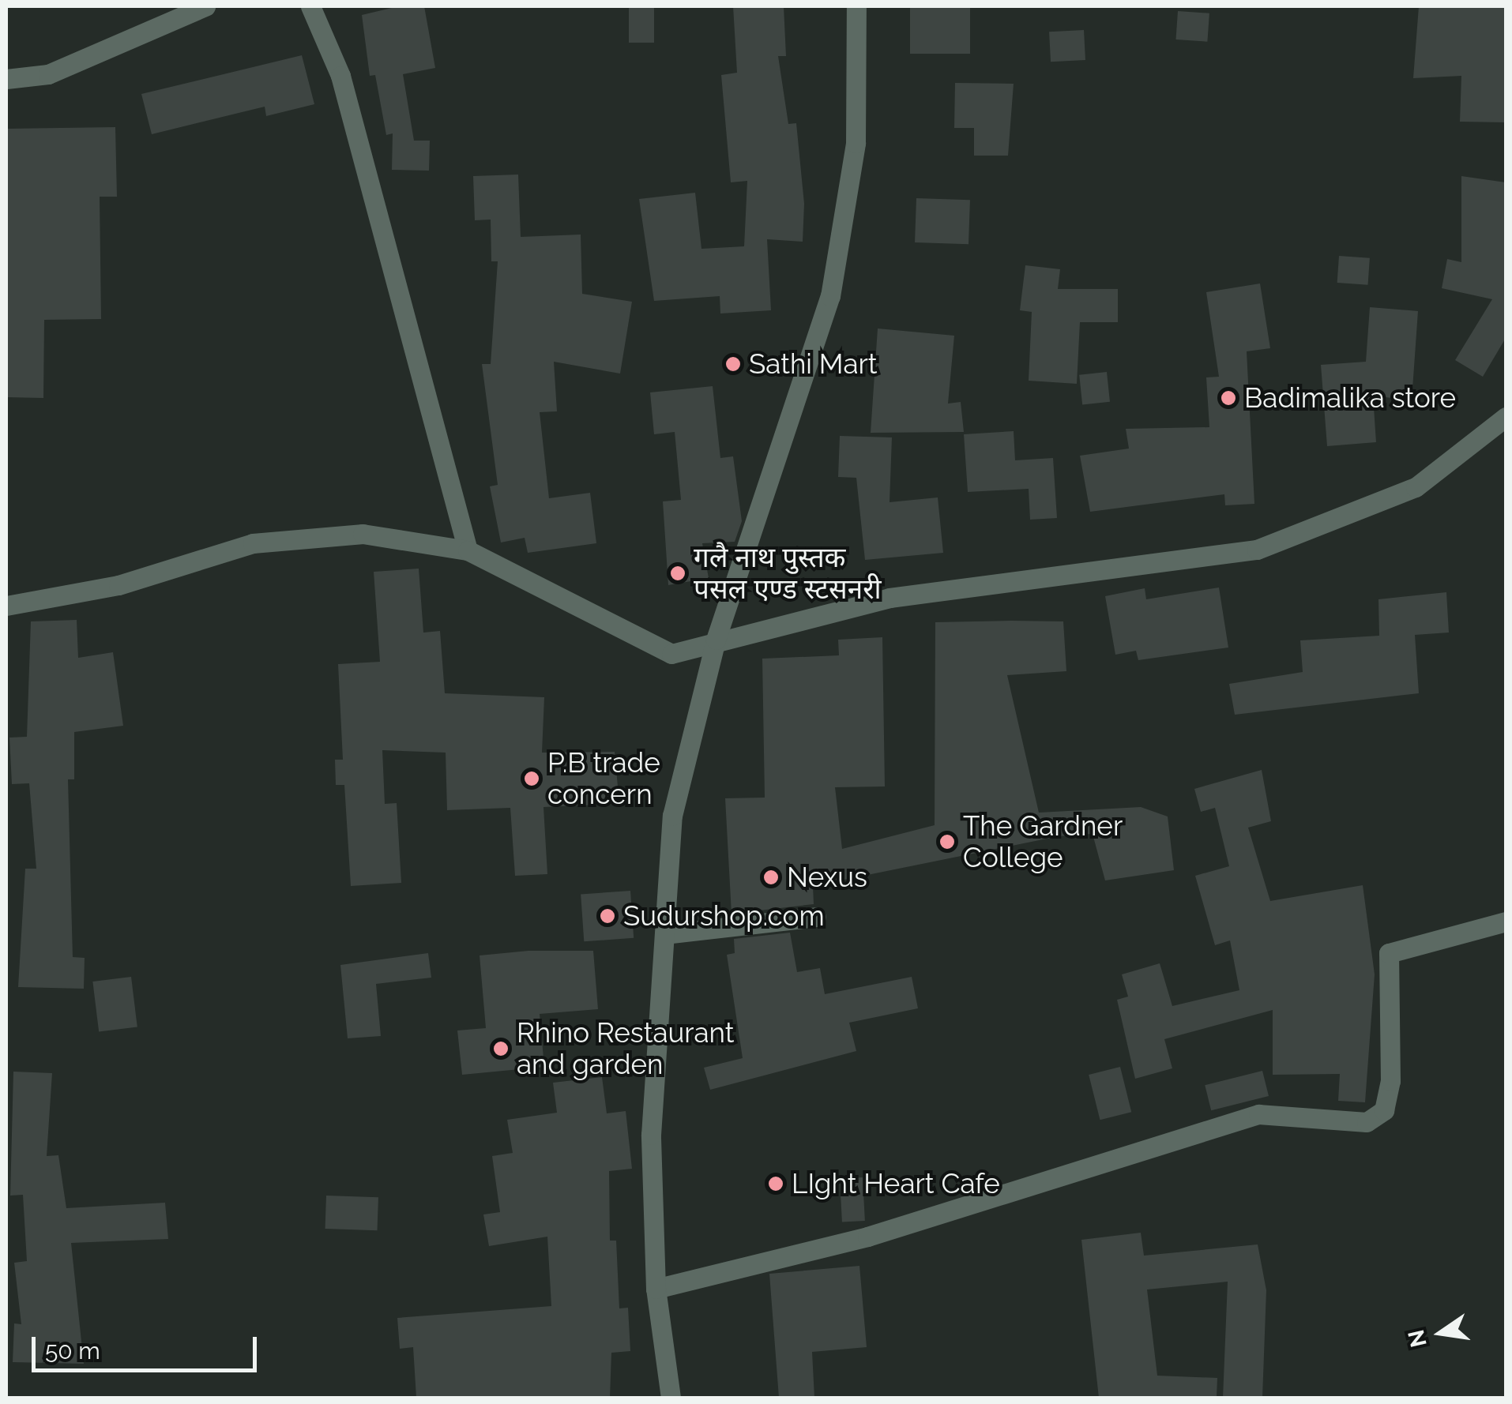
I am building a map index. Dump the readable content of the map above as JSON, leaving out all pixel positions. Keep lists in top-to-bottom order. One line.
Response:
{"places":["Sathi Mart","Badimalika store","गलै नाथ पुस्तक पसल एण्ड स्टसनरी","P.B trade concern","The Gardner College","Nexus","Sudurshop.com","Rhino Restaurant and garden","LIght Heart Cafe"],"scale_bar":"50 m","north":"left"}
